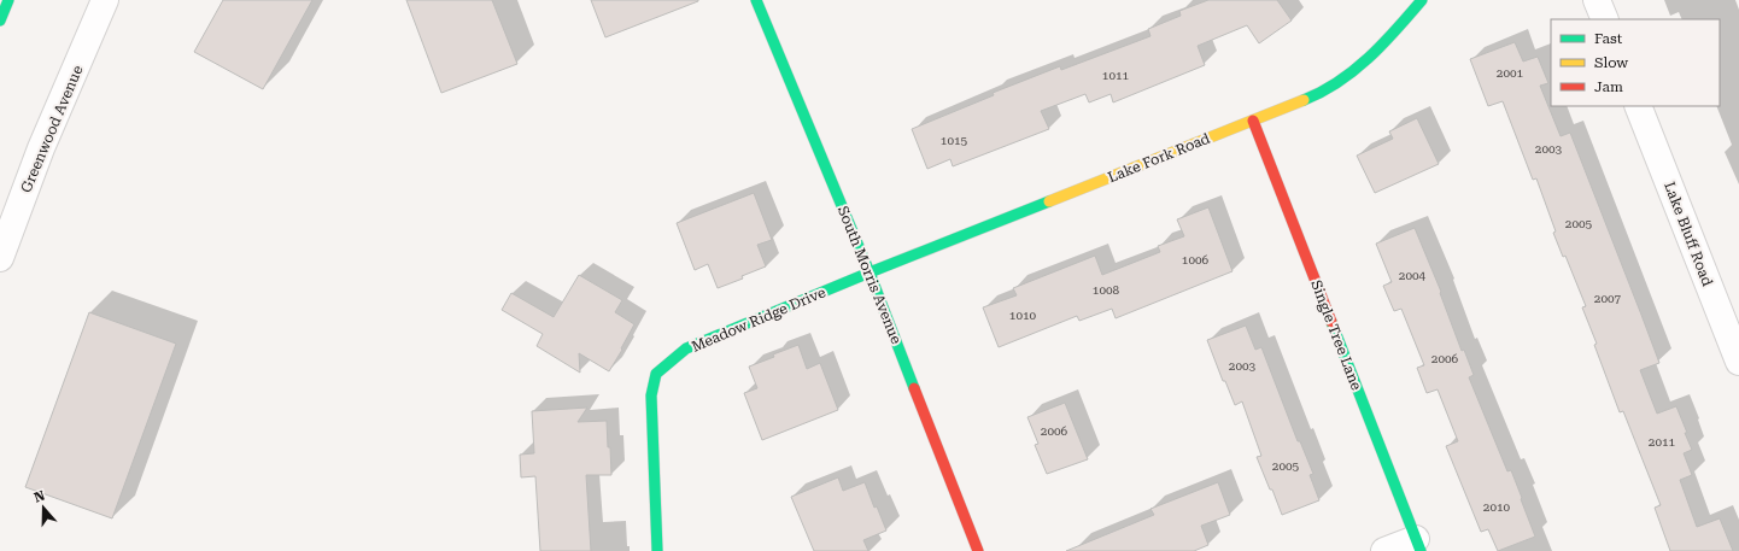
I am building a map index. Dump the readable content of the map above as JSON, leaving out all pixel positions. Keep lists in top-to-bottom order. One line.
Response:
{"streets":{"main road":["Lake Fork Road","South Morris Avenue","Meadow Ridge Drive","Single Tree Lane"],"street":["Greenwood Avenue","Lake Bluff Road"]},"crossings":[["Lake Fork Road","South Morris Avenue"],["Lake Fork Road","Meadow Ridge Drive"],["Lake Fork Road","Single Tree Lane"],["South Morris Avenue","Meadow Ridge Drive"]],"house_numbers":["2001","1011","1015","2003","2005","1006","2004","1008","2007","1010","2006","2003","2006","2011","2005","2010"],"legend":["Fast","Slow","Jam"],"north":"top"}
